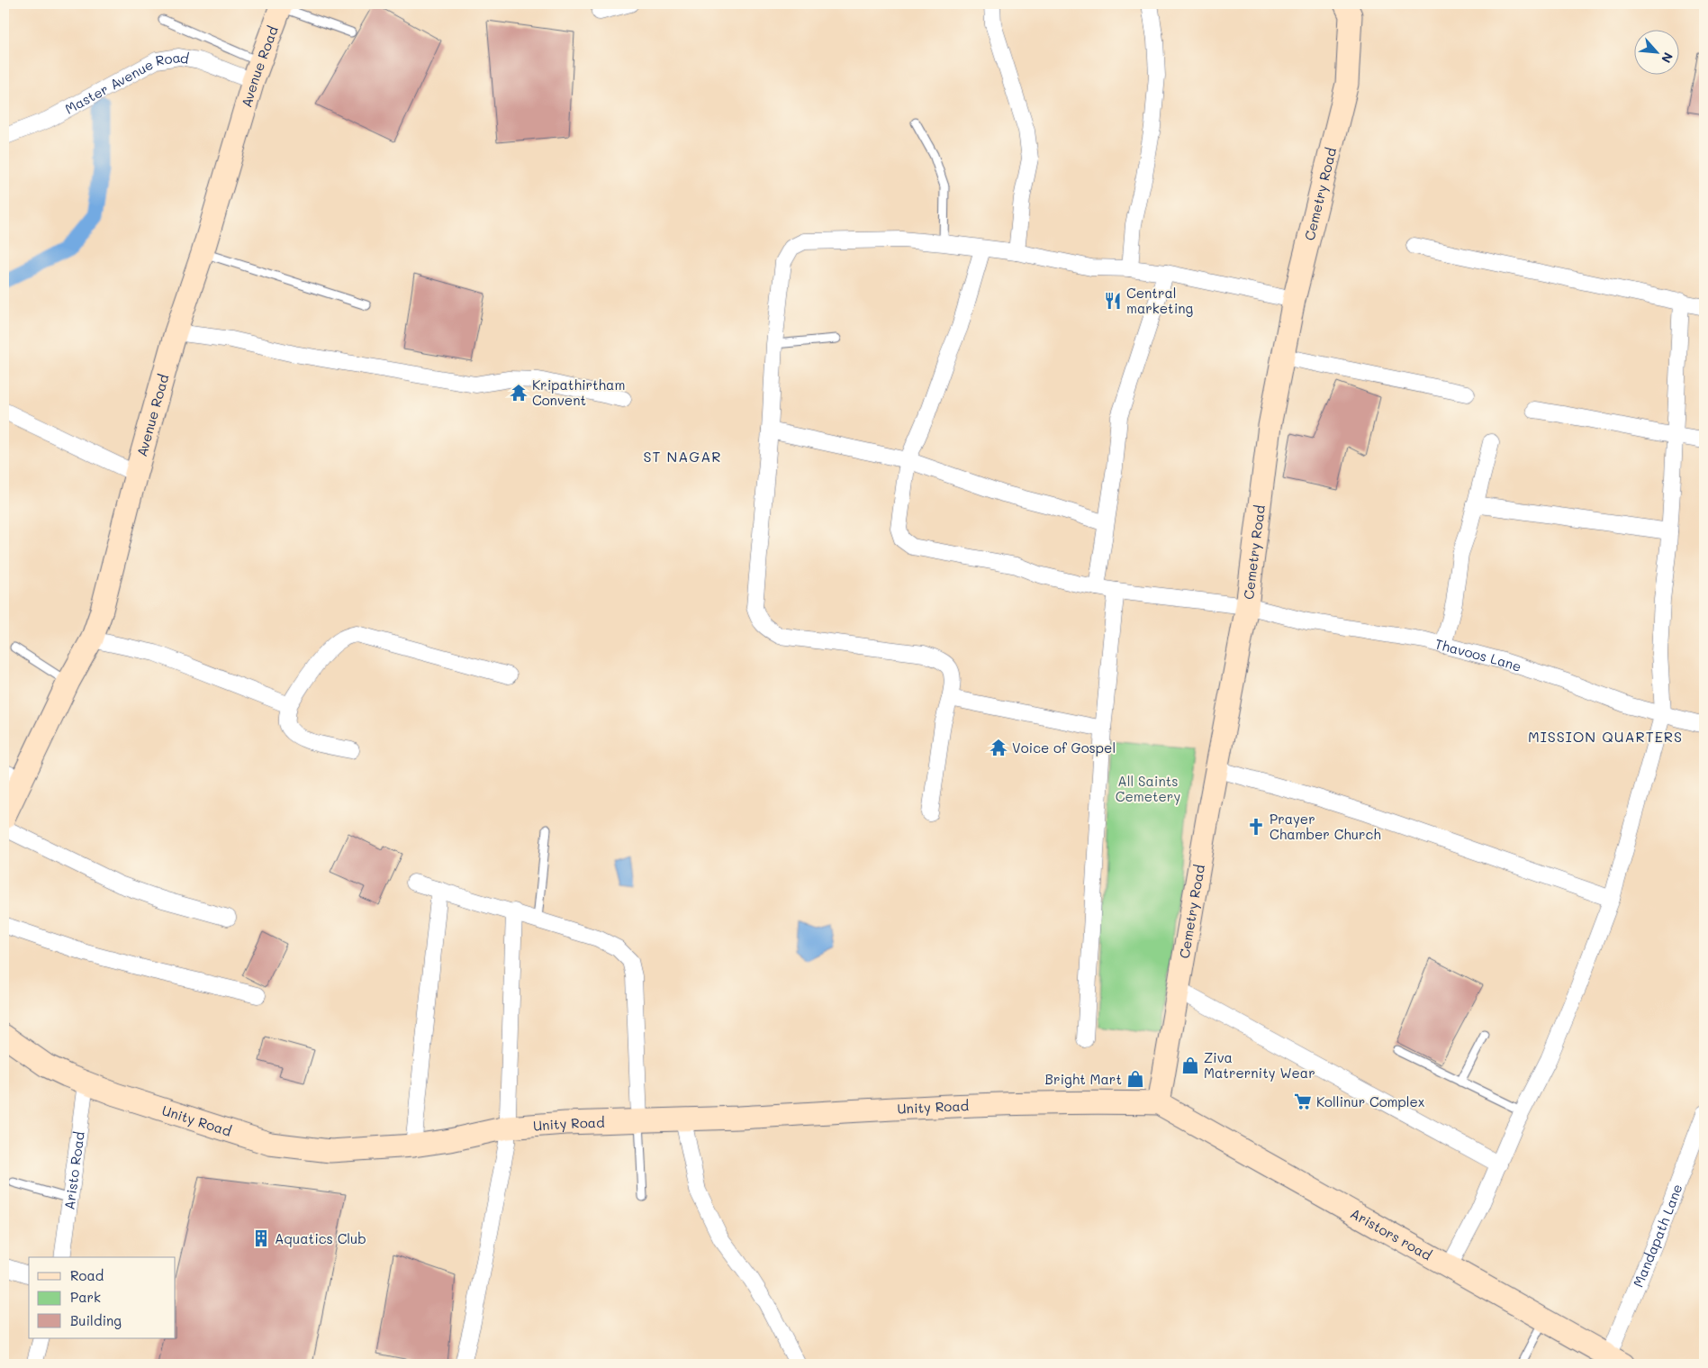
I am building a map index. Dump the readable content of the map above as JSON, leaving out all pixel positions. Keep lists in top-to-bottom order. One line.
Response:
{"streets":{"street":["Avenue Road","Master Avenue Road","Cemetry Road","Thavoos Lane","Unity Road","Aristo Road","Aristors road","Mandapath Lane"]},"crossings":[["Avenue Road","Master Avenue Road"],["Cemetry Road","Thavoos Lane"],["Cemetry Road","Unity Road"],["Cemetry Road","Aristors road"],["Unity Road","Aristo Road"],["Unity Road","Aristors road"],["Aristors road","Mandapath Lane"]],"districts":["ST NAGAR","MISSION QUARTERS"],"parks":["All Saints Cemetery"],"places":{"restaurant":["Central marketing"],"temple":["Kripathirtham Convent","Voice of Gospel"],"church":["Prayer Chamber Church"],"shop":["Ziva Matrernity Wear","Bright Mart"],"supermarket":["Kollinur Complex"],"building":["Aquatics Club"]},"legend":["Road","Park","Building"],"north":"bottom right"}
